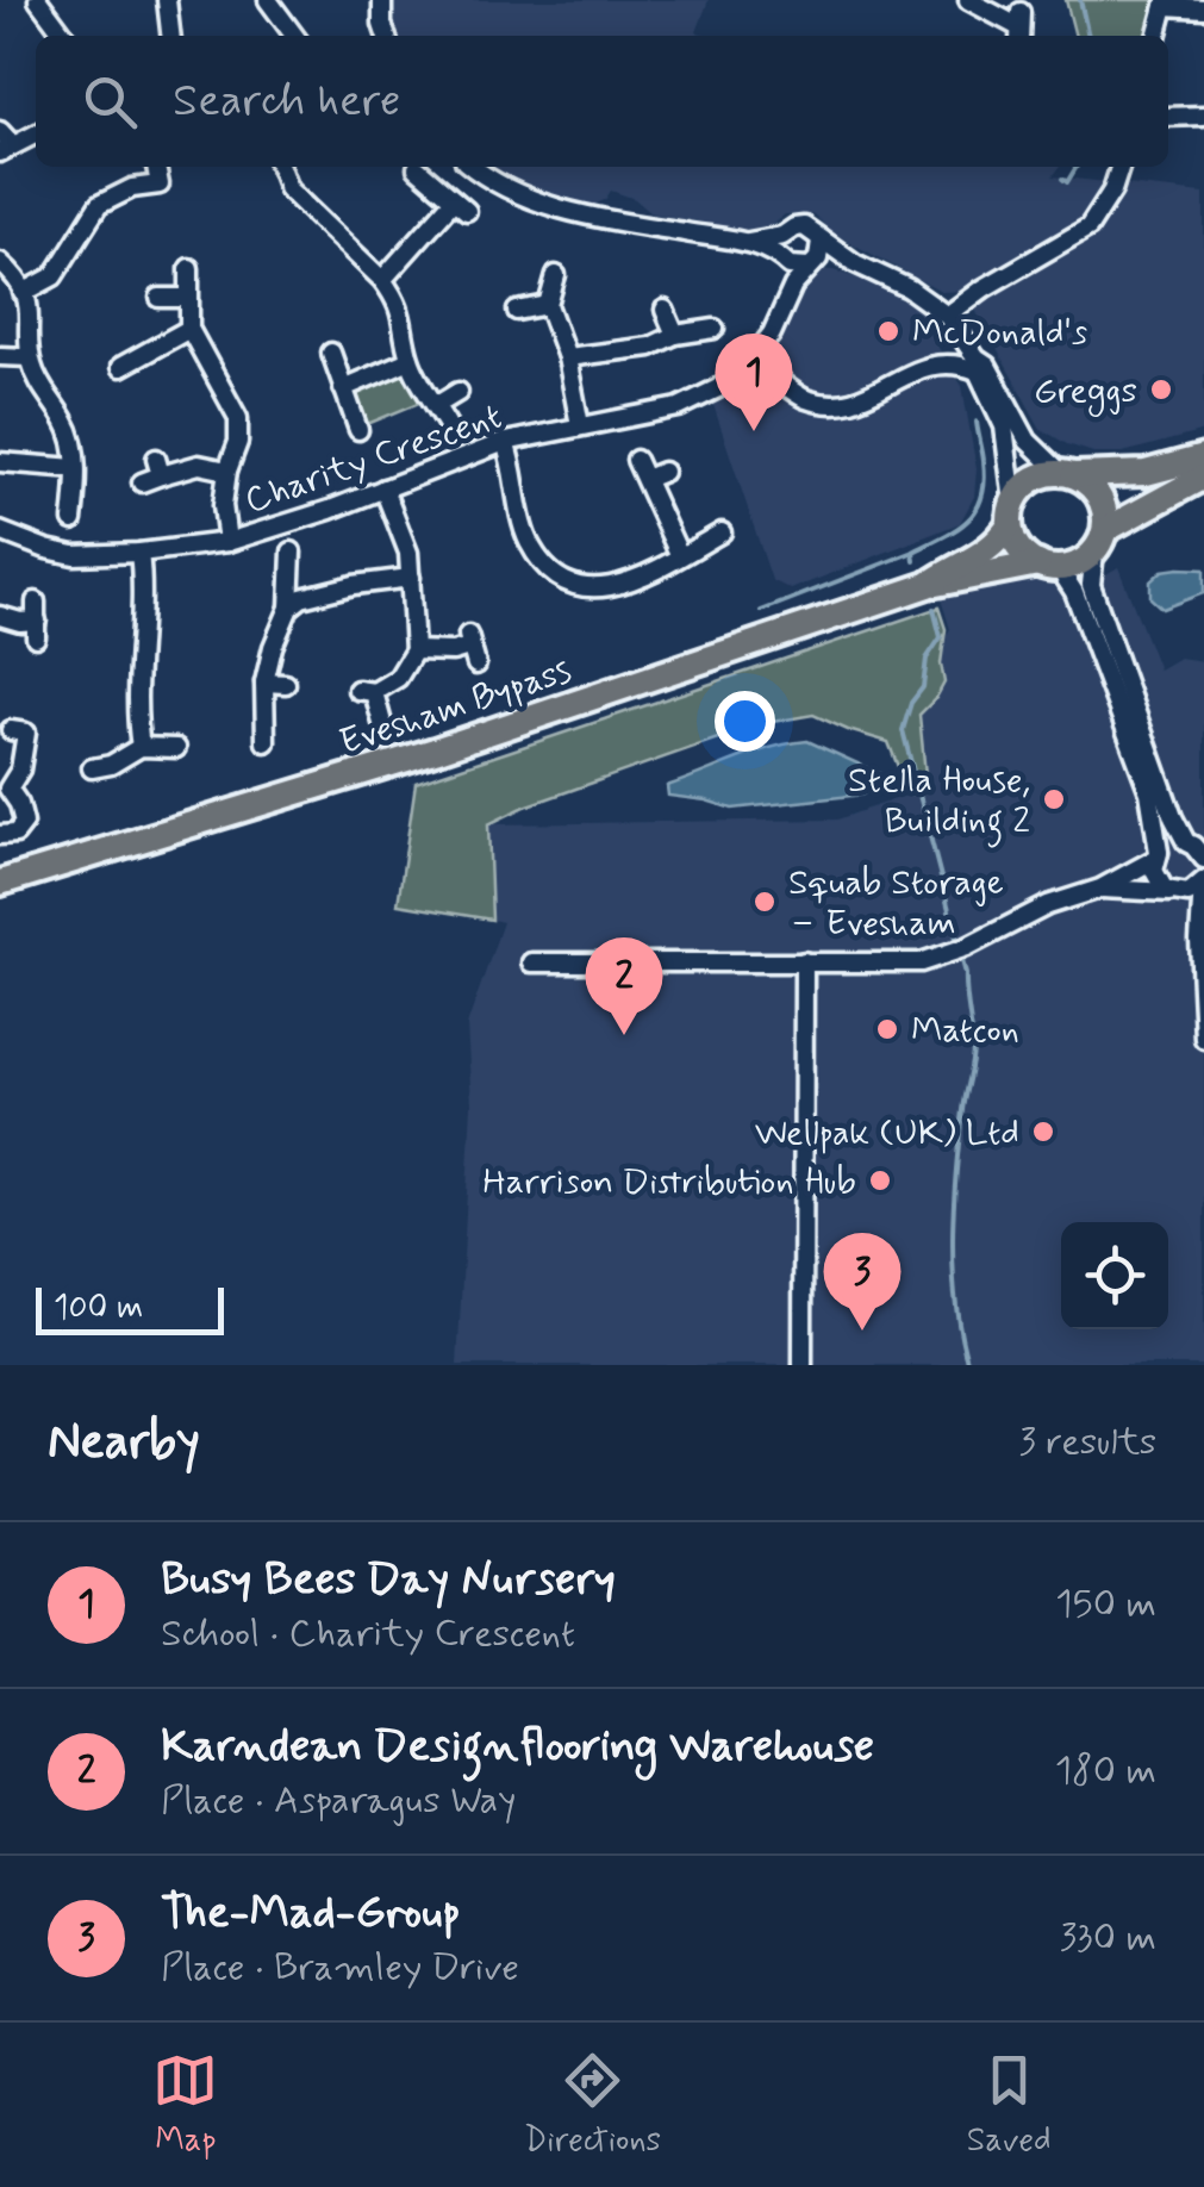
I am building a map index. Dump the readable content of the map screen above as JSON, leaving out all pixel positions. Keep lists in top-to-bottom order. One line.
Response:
{"streets":{"highway":["Evesham Bypass"],"street":["Charity Crescent"]},"places":["McDonald's","Greggs","Stella House, Building 2","Squab Storage – Evesham","Matcon","Wellpak (UK) Ltd","Harrison Distribution Hub"],"scale_bar":"100 m","page":{"search":"Search here","pins":["1","2","3"],"scale":"100 m","heading":["Nearby","3 results"],"list":[{"mark":"1","name":"Busy Bees Day Nursery","note":"School · Charity Crescent","value":"150 m"},{"mark":"2","name":"Karndean Designflooring Warehouse","note":"Place · Asparagus Way","value":"180 m"},{"mark":"3","name":"The-Mad-Group","note":"Place · Bramley Drive","value":"330 m"}],"nav":["Map","Directions","Saved"]}}
